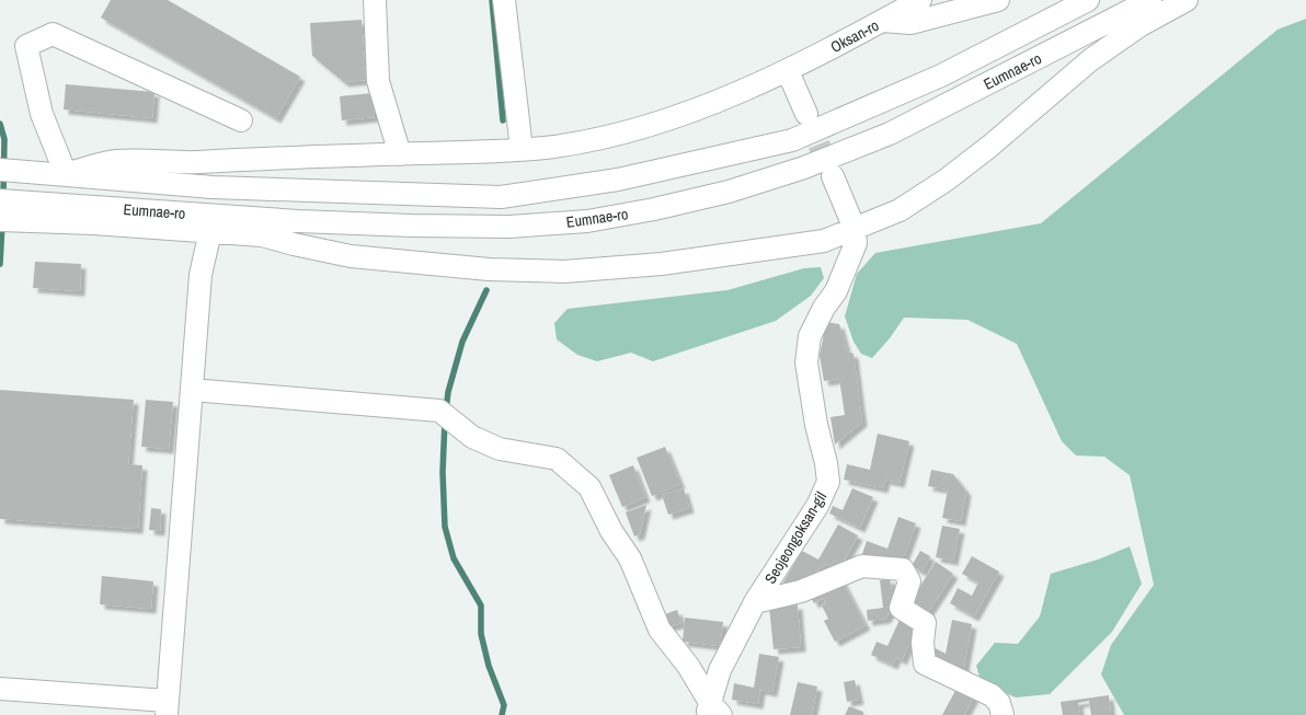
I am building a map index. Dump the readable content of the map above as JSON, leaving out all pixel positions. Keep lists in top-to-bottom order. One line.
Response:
{"streets":{"street":["Oksan-ro","Eumnae-ro","Seojeongoksan-gil"]},"crossings":[["Oksan-ro","Eumnae-ro"]]}
